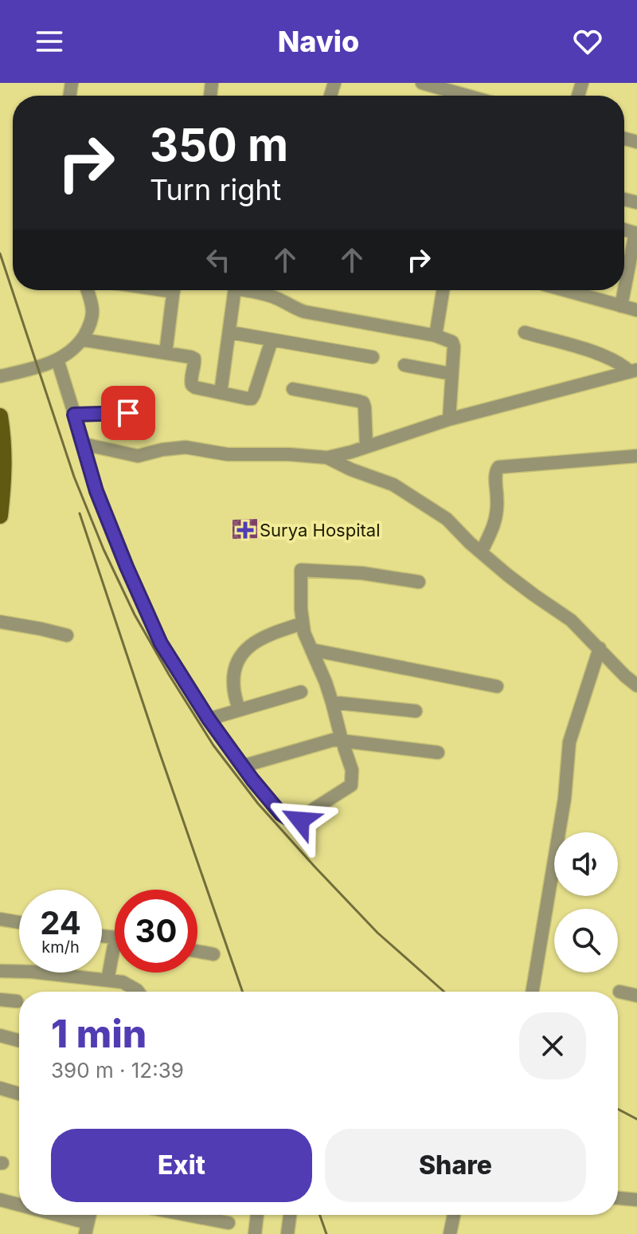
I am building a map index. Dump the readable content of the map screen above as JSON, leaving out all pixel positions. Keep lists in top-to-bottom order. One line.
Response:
{"places":{"health":["Surya Hospital"]},"page":{"header":"Navio","turn":["350 m","Turn right"],"speed":"24 km/h","limit":"30","heading":["1 min","390 m · 12:39"],"buttons":["Exit","Share"]}}
